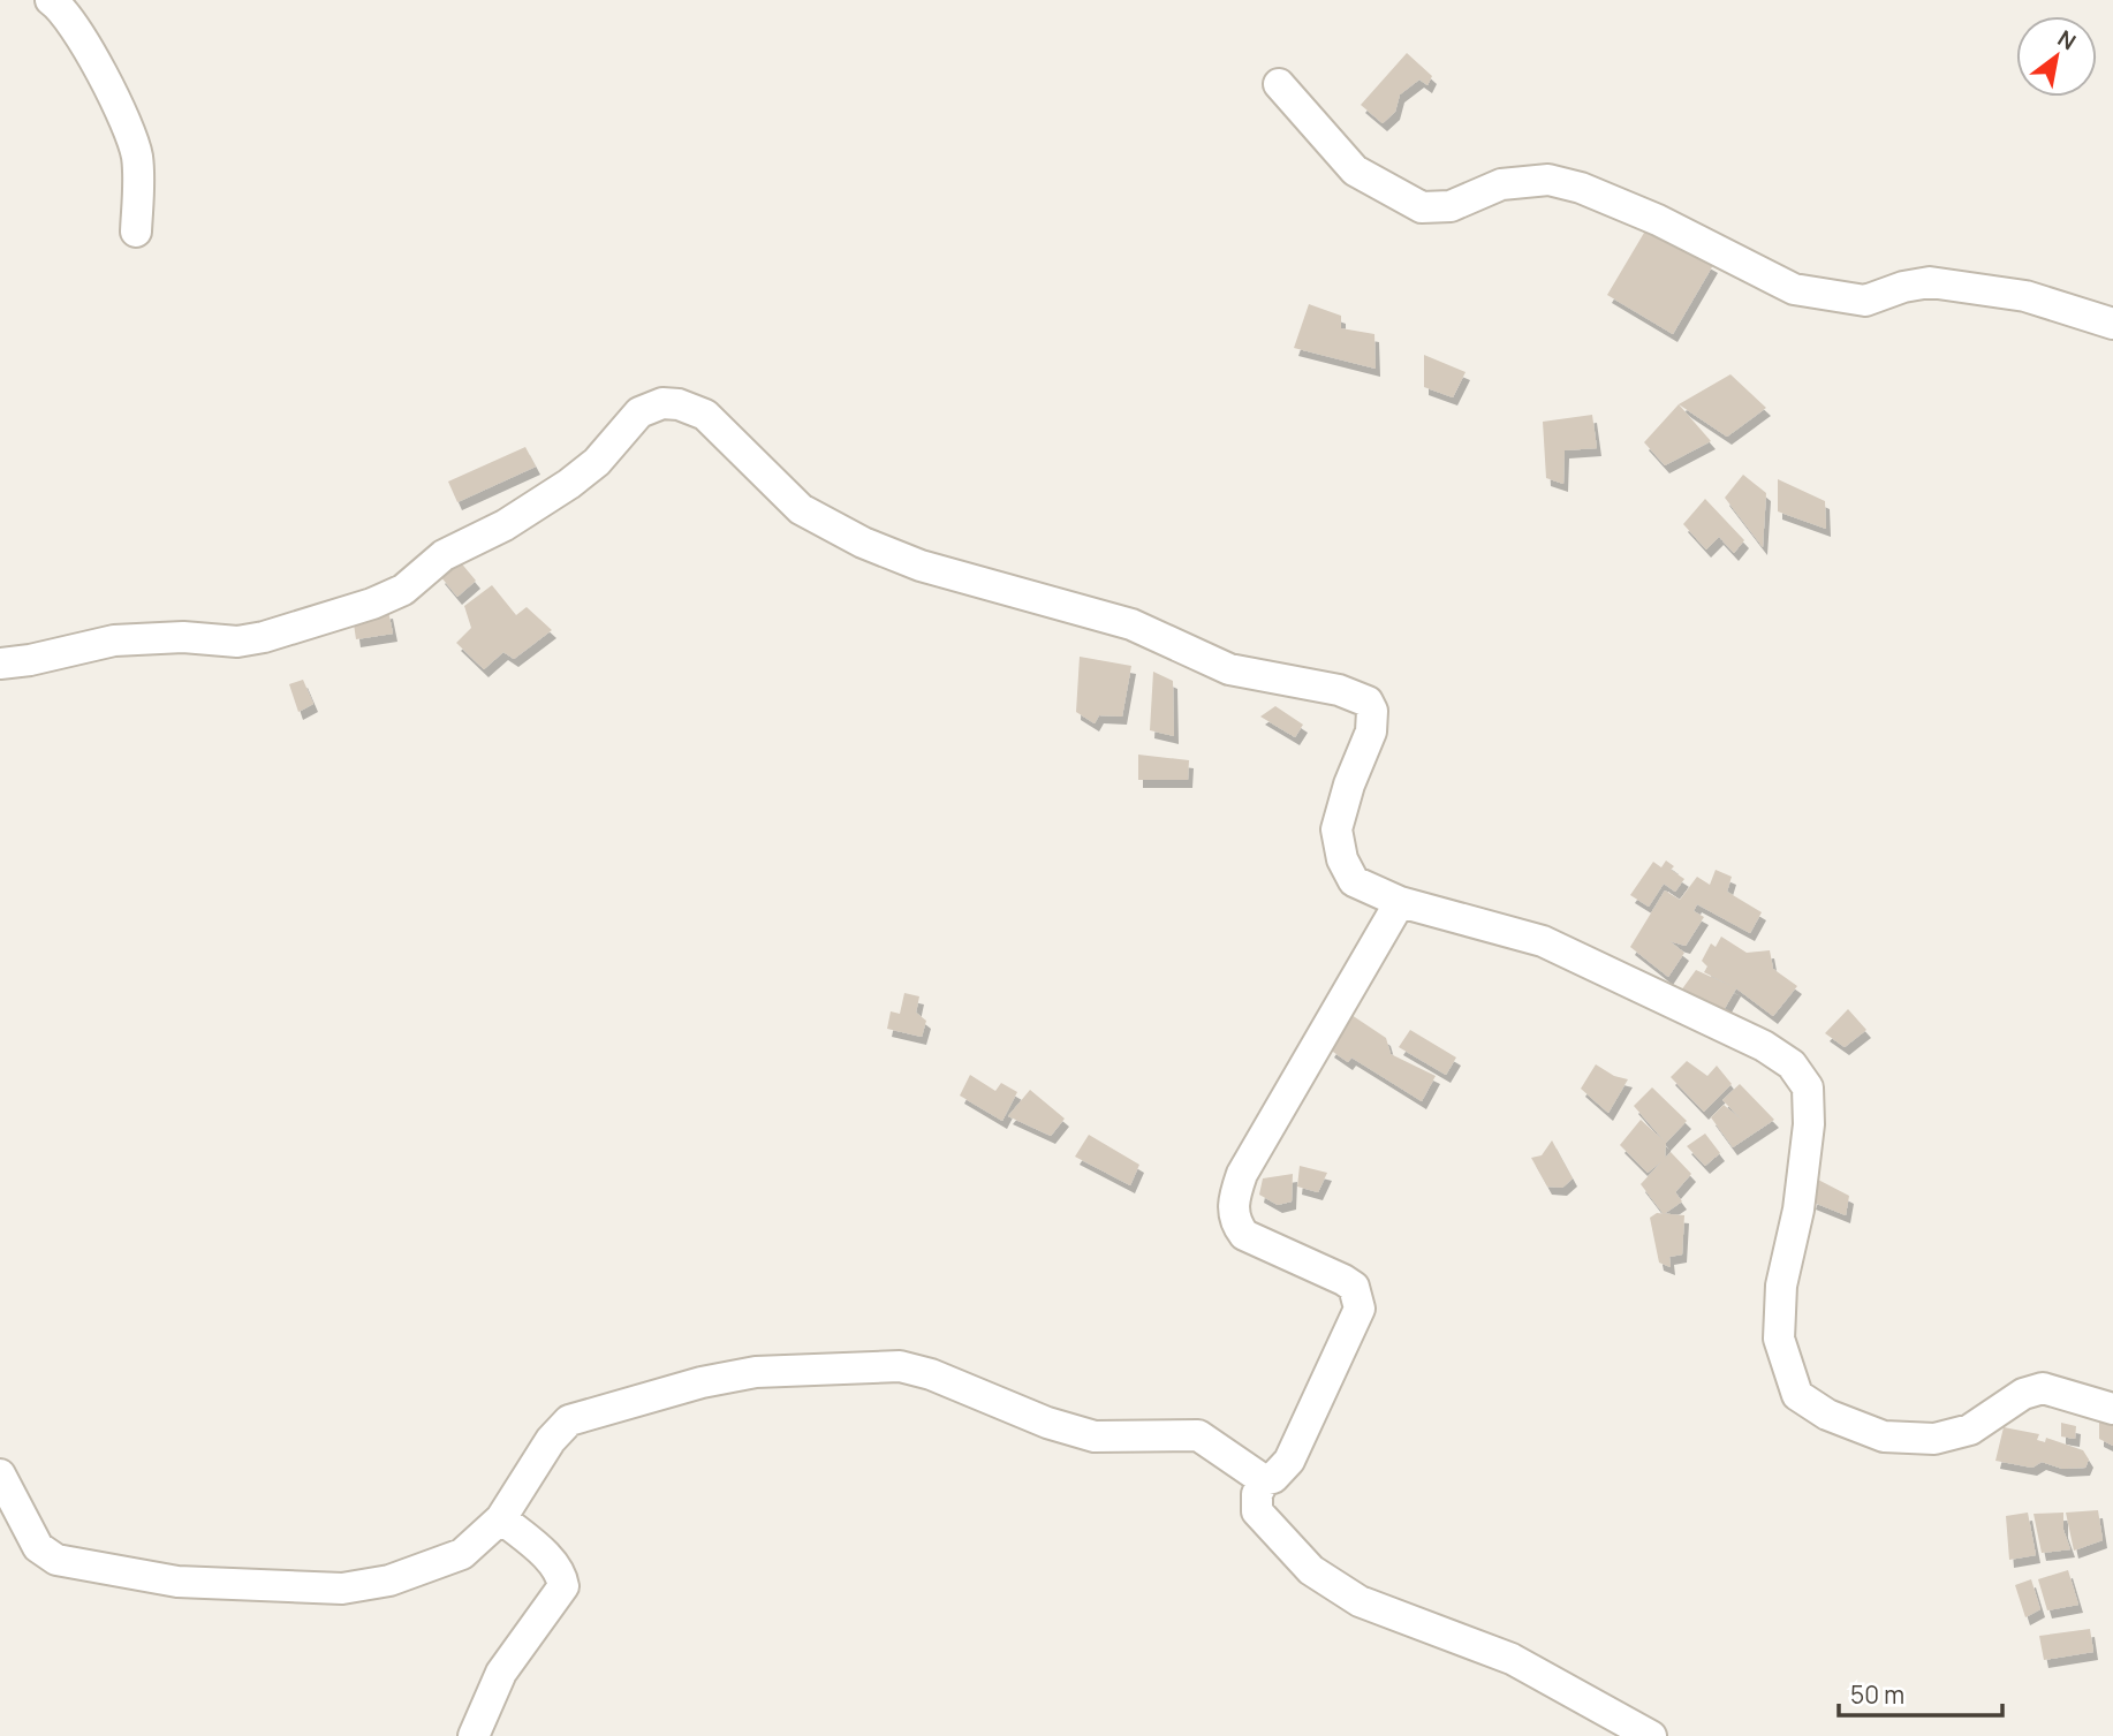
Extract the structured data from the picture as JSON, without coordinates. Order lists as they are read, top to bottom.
{
  "scale_bar": "50 m",
  "north": "top right"
}
